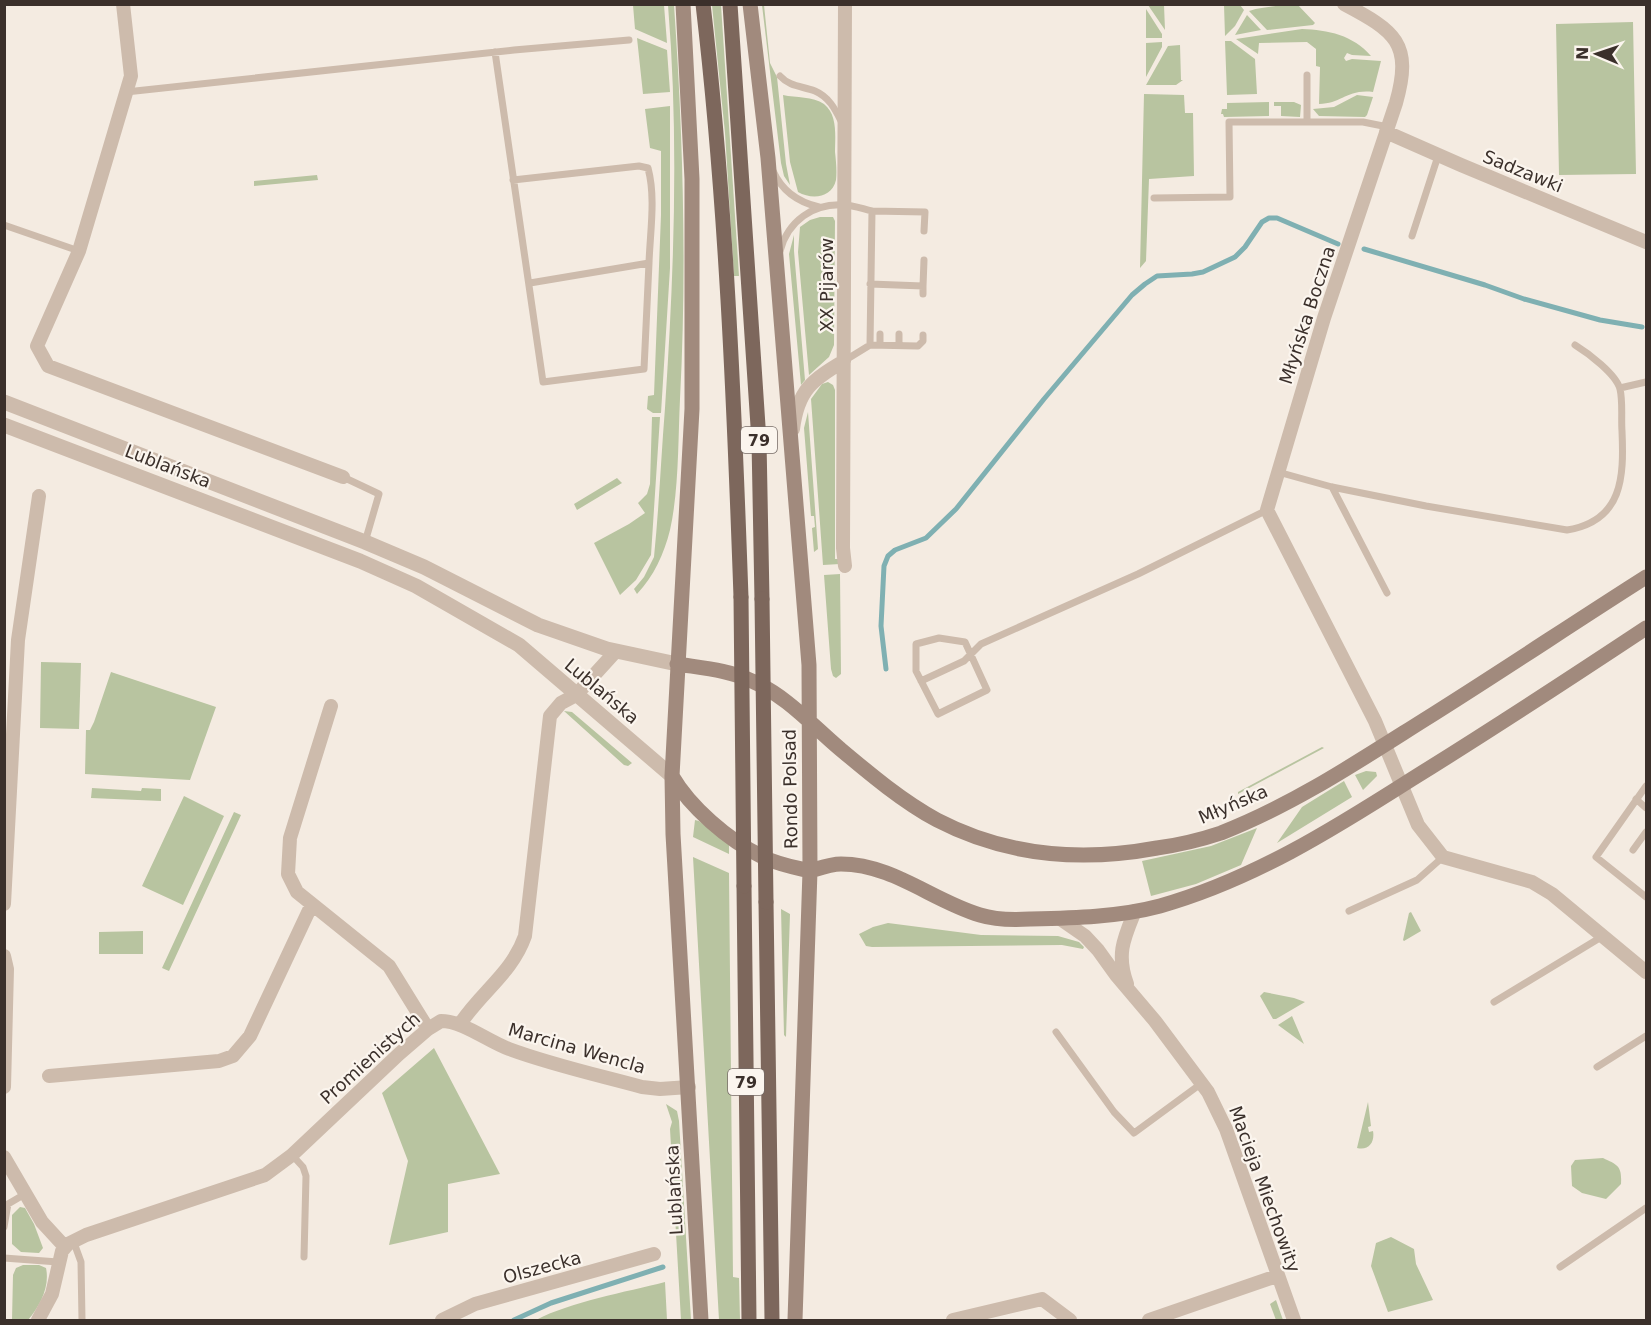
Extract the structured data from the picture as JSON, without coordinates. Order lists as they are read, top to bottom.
{
  "streets": {
    "main road": [
      "79",
      "Lublańska",
      "Rondo Polsad",
      "Młyńska"
    ],
    "street": [
      "Sadzawki",
      "XX Pijarów",
      "Młyńska Boczna",
      "Marcina Wencla",
      "Promienistych",
      "Macieja Miechowity",
      "Olszecka"
    ]
  },
  "crossings": [
    ["Sadzawki", "Młyńska Boczna"],
    ["Lublańska", "Rondo Polsad"],
    ["Lublańska", "Marcina Wencla"],
    ["Rondo Polsad", "Młyńska"],
    ["Marcina Wencla", "Promienistych"]
  ],
  "north": "left"
}
